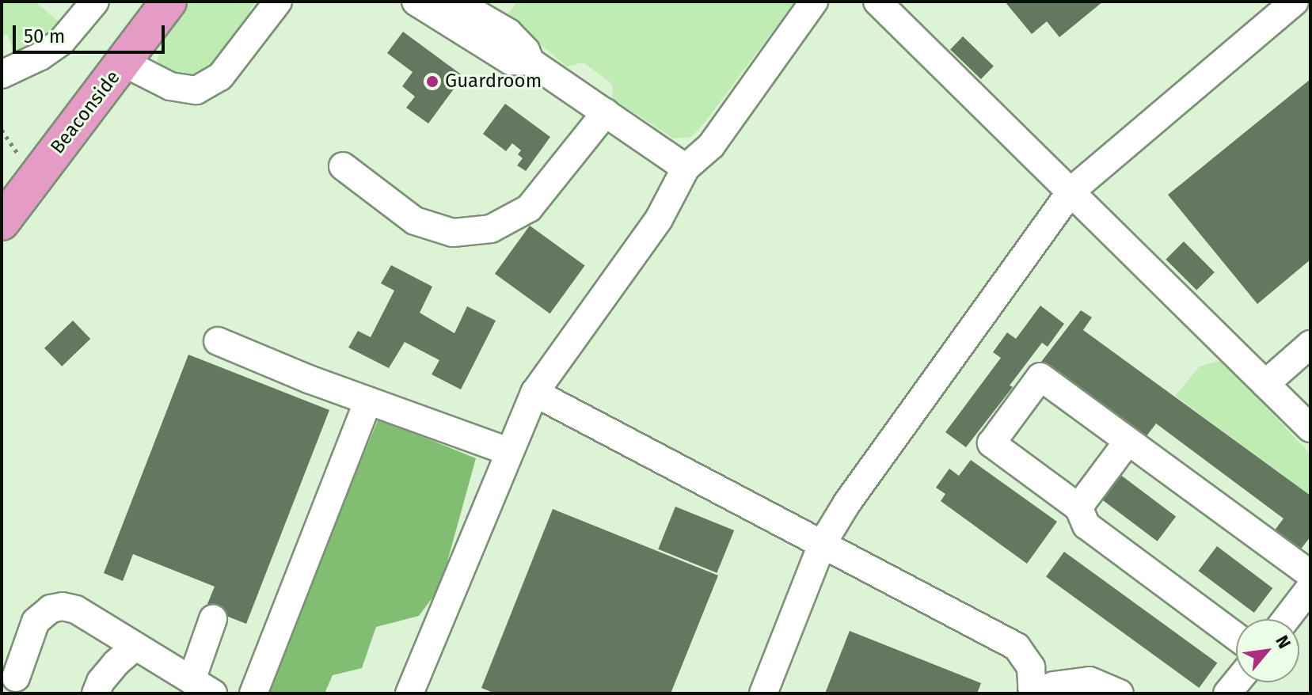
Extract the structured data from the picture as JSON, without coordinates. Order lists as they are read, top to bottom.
{
  "streets": {
    "highway": ["Beaconside"]
  },
  "places": ["Guardroom"],
  "scale_bar": "50 m",
  "north": "top right"
}
